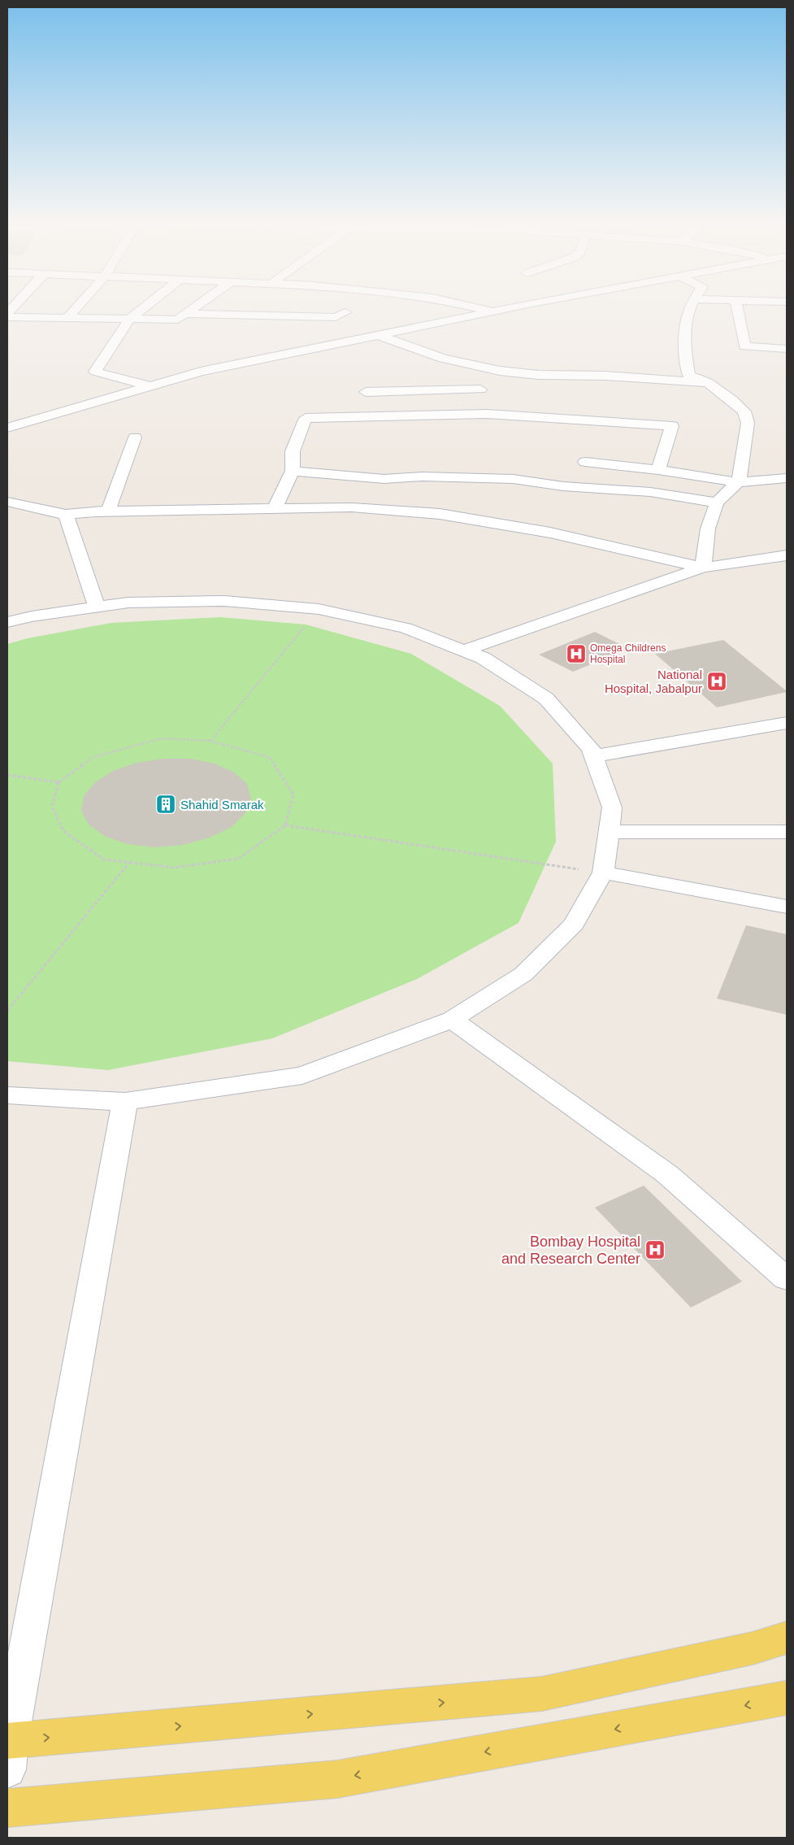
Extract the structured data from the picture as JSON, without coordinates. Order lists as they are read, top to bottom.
{
  "places": {
    "hospital": ["Omega Childrens Hospital", "National Hospital, Jabalpur", "Bombay Hospital and Research Center"],
    "building": ["Shahid Smarak"]
  }
}
